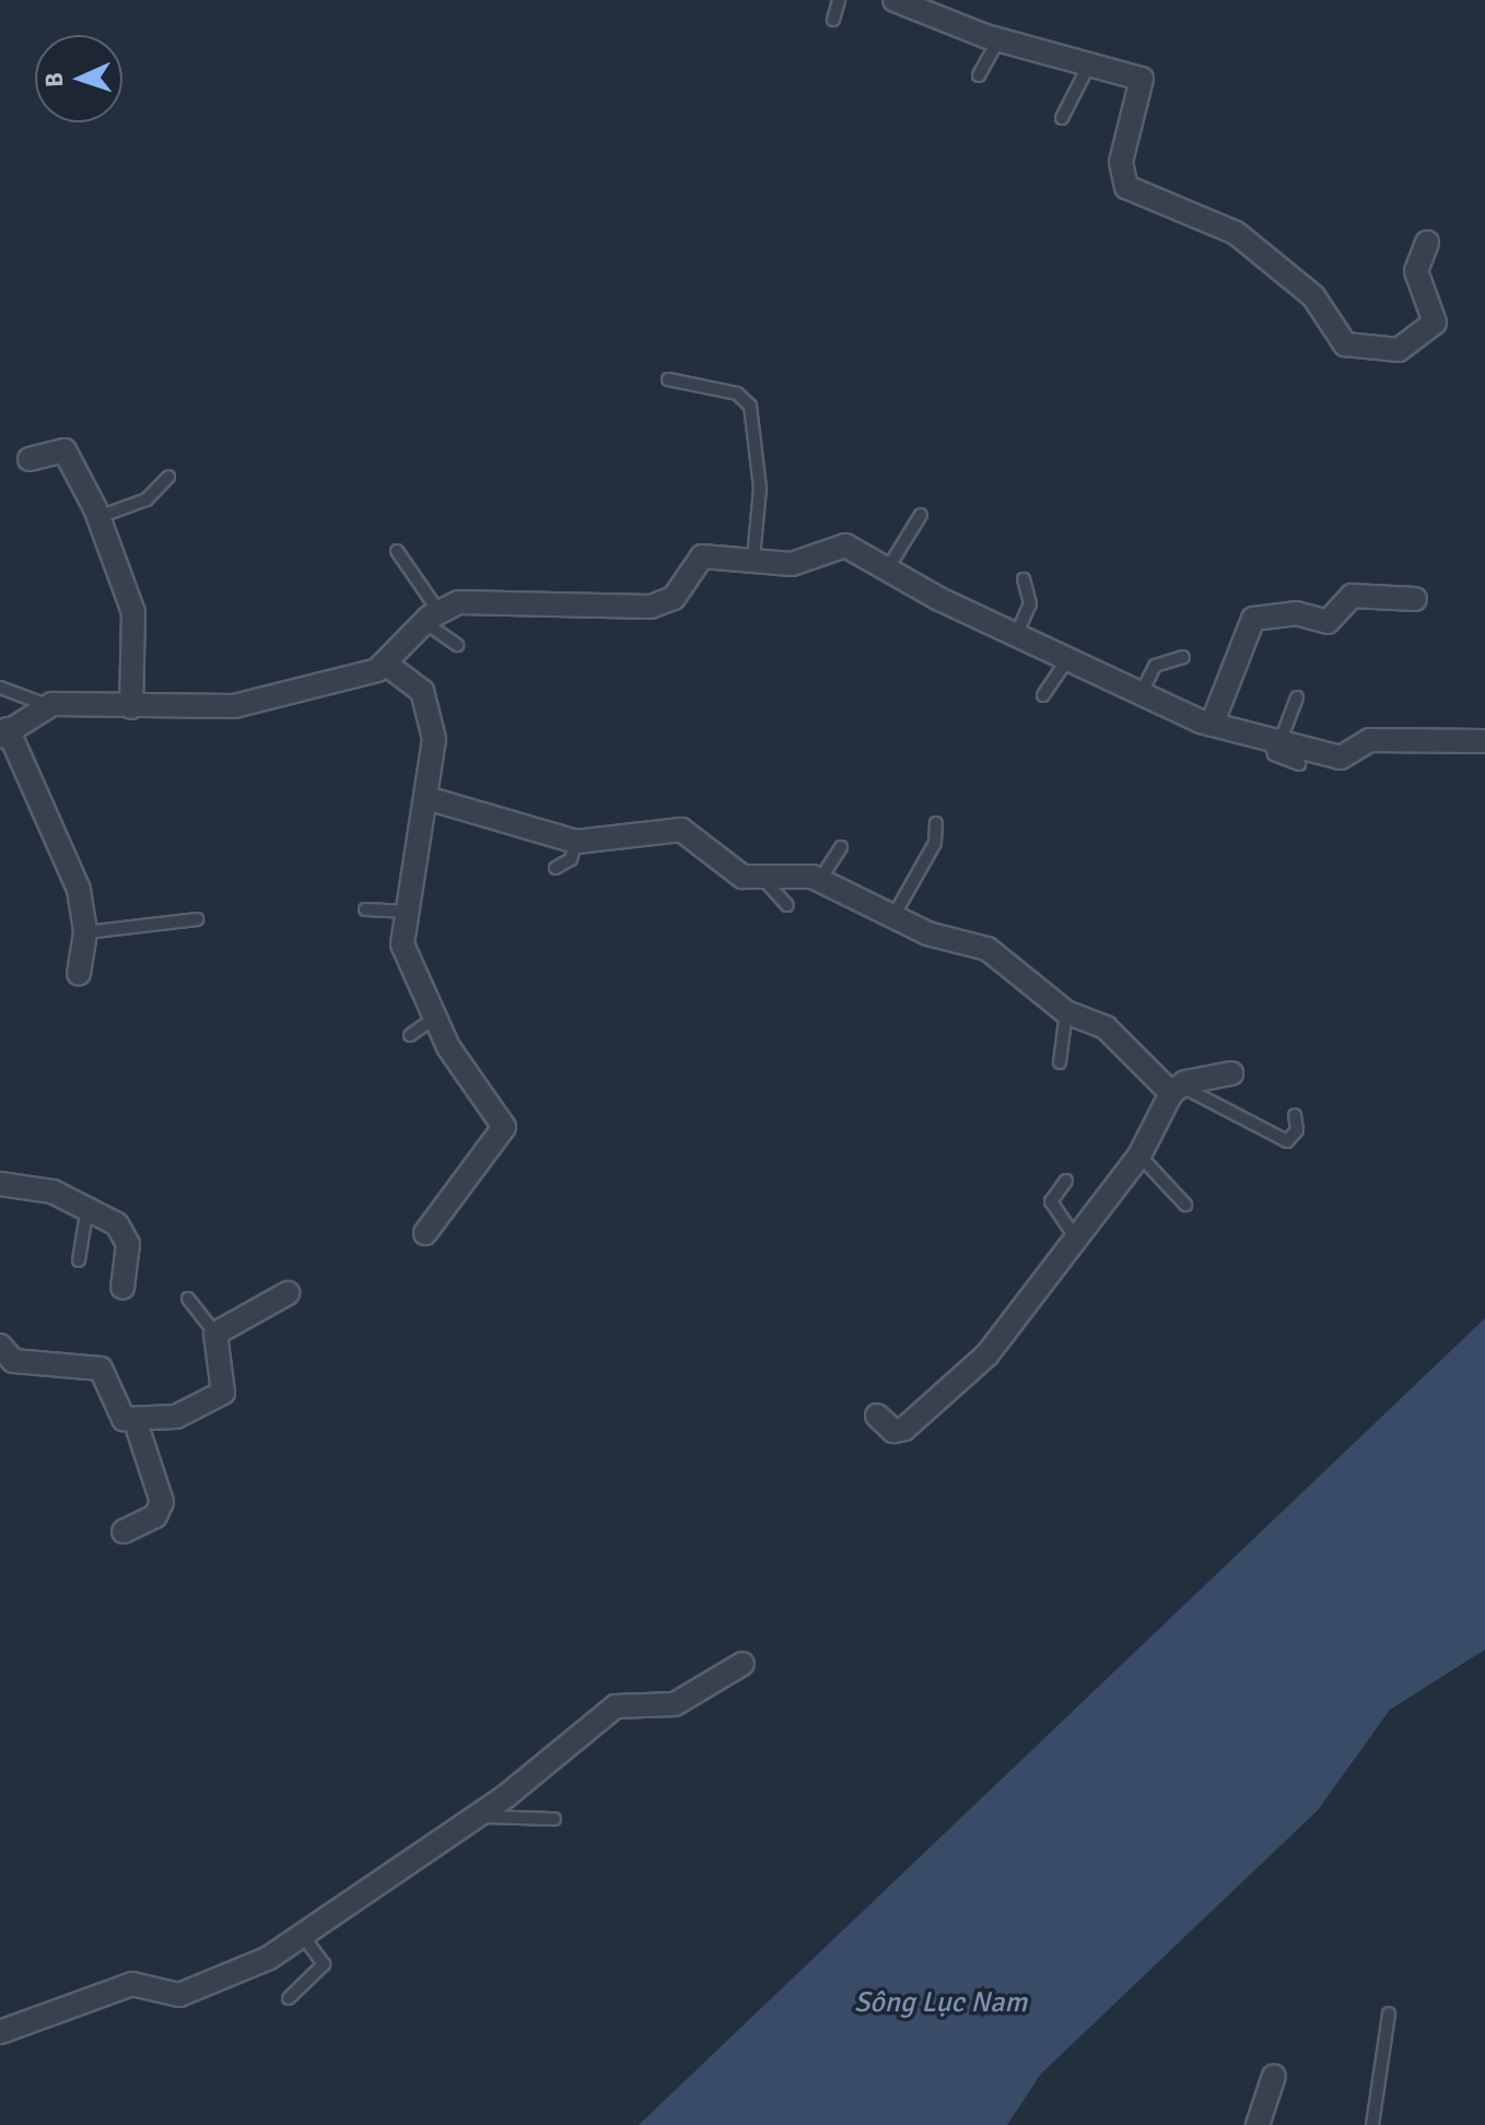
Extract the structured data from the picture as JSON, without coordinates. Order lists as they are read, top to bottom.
{
  "water": ["Sông Lục Nam"],
  "north": "left"
}
